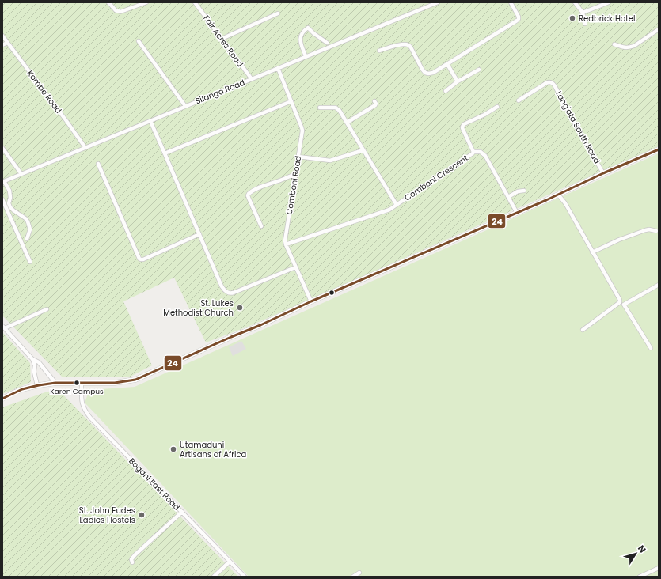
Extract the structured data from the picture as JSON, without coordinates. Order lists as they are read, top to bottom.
{
  "streets": {
    "street": [
      "Fair Acres Road",
      "Kombe Road",
      "Silanga Road",
      "Lang'ata South Road",
      "Comboni Crescent",
      "Comboni Road",
      "Bogani East Road"
    ]
  },
  "crossings": [
    ["Fair Acres Road", "Silanga Road"],
    ["Kombe Road", "Silanga Road"],
    ["Silanga Road", "Comboni Road"],
    ["Comboni Crescent", "Comboni Road"]
  ],
  "places": [
    "Redbrick Hotel",
    "St. Lukes Methodist Church",
    "Karen Campus",
    "Utamaduni Artisans of Africa",
    "St. John Eudes Ladies Hostels"
  ],
  "lines": ["transit line 24"],
  "north": "top right"
}
